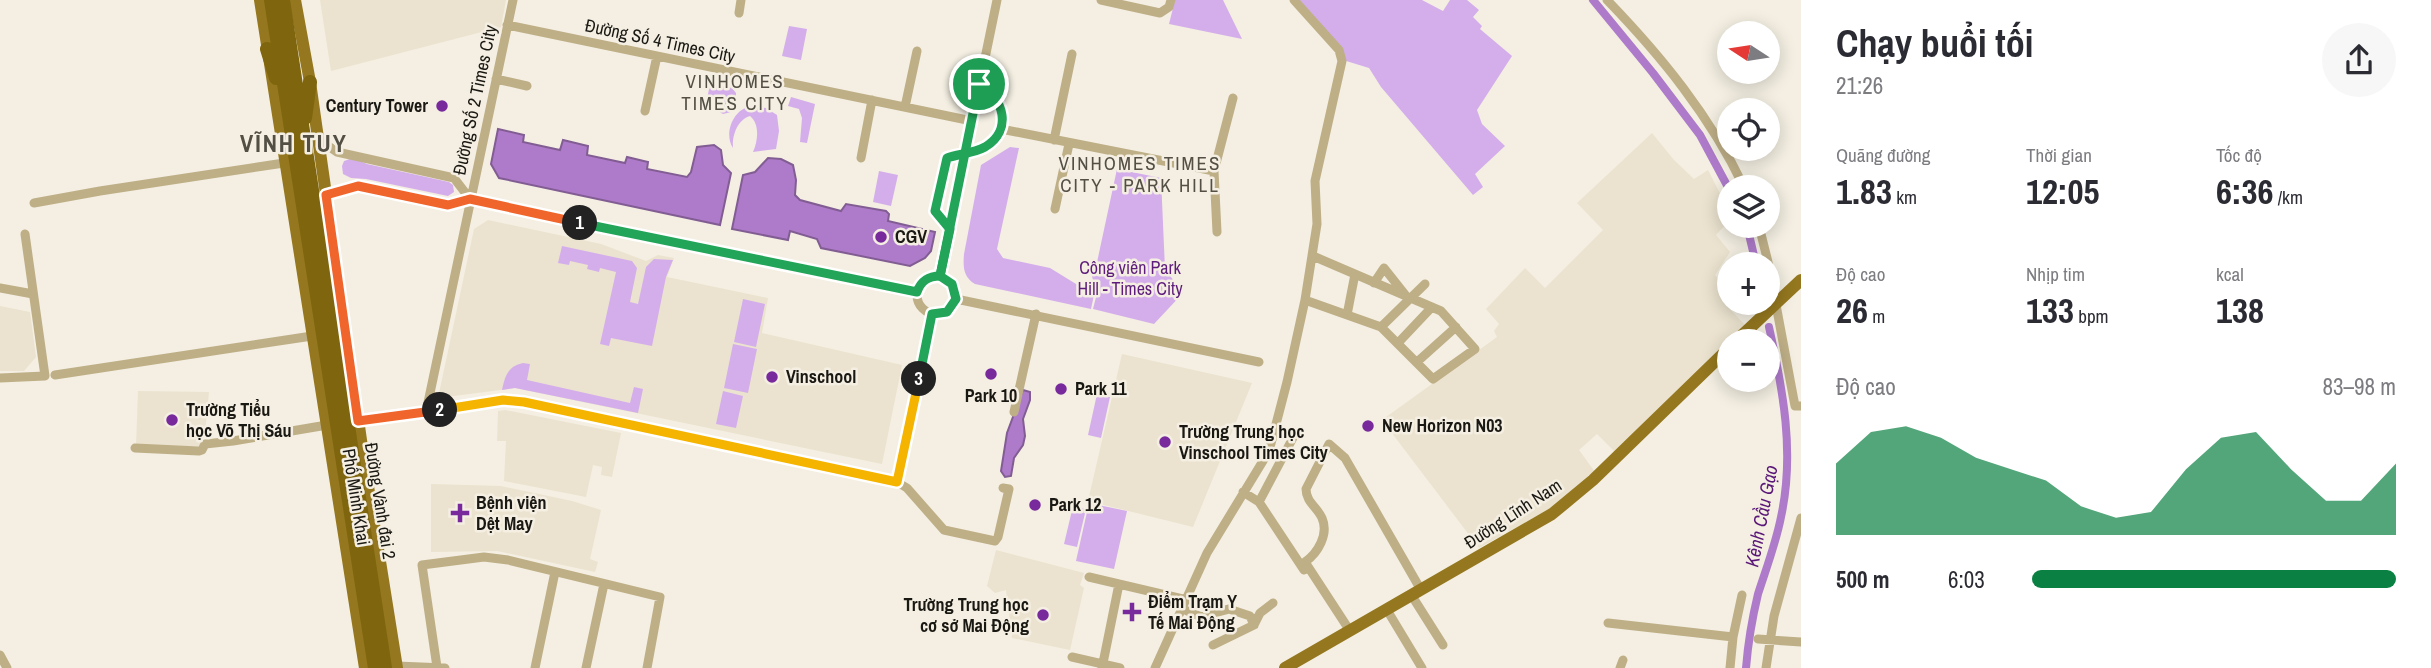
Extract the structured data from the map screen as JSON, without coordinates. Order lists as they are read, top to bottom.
{
  "streets": {
    "highway": ["Đường Vành đai 2"],
    "main road": ["Phố Minh Khai", "Đường Lĩnh Nam"],
    "street": ["Đường Số 4 Times City", "Đường Số 2 Times City"]
  },
  "crossings": [
    ["Đường Số 4 Times City", "Đường Số 2 Times City"],
    ["Phố Minh Khai", "Đường Vành đai 2"]
  ],
  "districts": ["VINHOMES TIMES CITY", "VĨNH TUY", "VINHOMES TIMES CITY - PARK HILL"],
  "water": ["Kênh Cầu Gạo"],
  "parks": ["Công viên Park Hill - Times City"],
  "places": {
    "other": [
      "Century Tower",
      "CGV",
      "Park 10",
      "Vinschool",
      "Park 11",
      "Trường Tiểu học Võ Thị Sáu",
      "New Horizon N03",
      "Trường Trung học Vinschool Times City",
      "Park 12",
      "Trường Trung học cơ sở Mai Động"
    ],
    "health": ["Bệnh viện Dệt May", "Điểm Trạm Y Tế Mai Động"]
  },
  "north": "left",
  "page": {
    "heading": ["Chạy buổi tối", "21:26"],
    "map_buttons": ["+", "−"],
    "stats": [
      ["Quãng đường", "1.83 km"],
      ["Thời gian", "12:05"],
      ["Tốc độ", "6:36 /km"],
      ["Độ cao", "26 m"],
      ["Nhịp tim", "133 bpm"],
      ["kcal", "138"]
    ],
    "pins": ["1", "3", "2"],
    "chart": ["Độ cao", "83–98 m"],
    "list": [
      {
        "name": "500 m",
        "note": "6:03"
      }
    ]
  }
}
